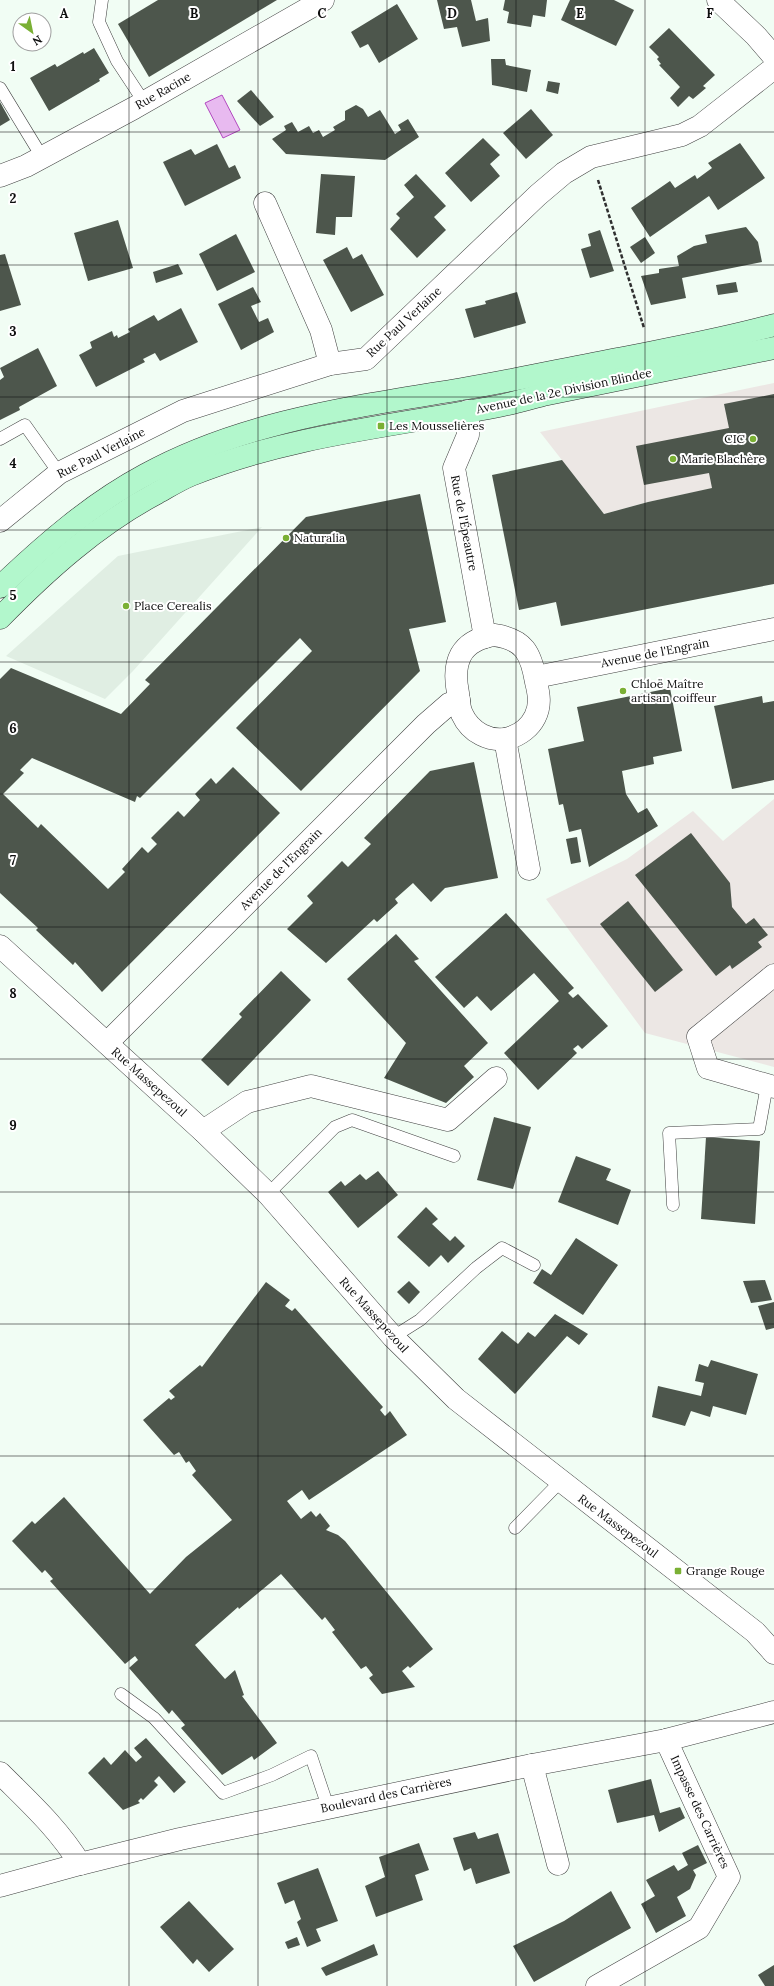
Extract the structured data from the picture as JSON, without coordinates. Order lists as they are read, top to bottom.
{
  "streets": {
    "main road": ["Avenue de la 2e Division Blindee"],
    "street": [
      "Rue Racine",
      "Rue Paul Verlaine",
      "Rue de l'Épeautre",
      "Avenue de l'Engrain",
      "Rue Massepezoul",
      "Boulevard des Carrières",
      "Impasse des Carrières"
    ]
  },
  "crossings": [
    ["Avenue de la 2e Division Blindee", "Rue de l'Épeautre"],
    ["Rue de l'Épeautre", "Avenue de l'Engrain"],
    ["Avenue de l'Engrain", "Rue Massepezoul"],
    ["Boulevard des Carrières", "Impasse des Carrières"]
  ],
  "places": {
    "transit": ["Les Mousselières", "Grange Rouge"],
    "other": [
      "CIC",
      "Marie Blachère",
      "Naturalia",
      "Place Cerealis",
      "Chloë Maître artisan coiffeur"
    ]
  },
  "north": "bottom right",
  "grid": {
    "columns": [
      "A",
      "B",
      "C",
      "D",
      "E",
      "F"
    ],
    "rows": [
      "1",
      "2",
      "3",
      "4",
      "5",
      "6",
      "7",
      "8",
      "9"
    ]
  }
}
